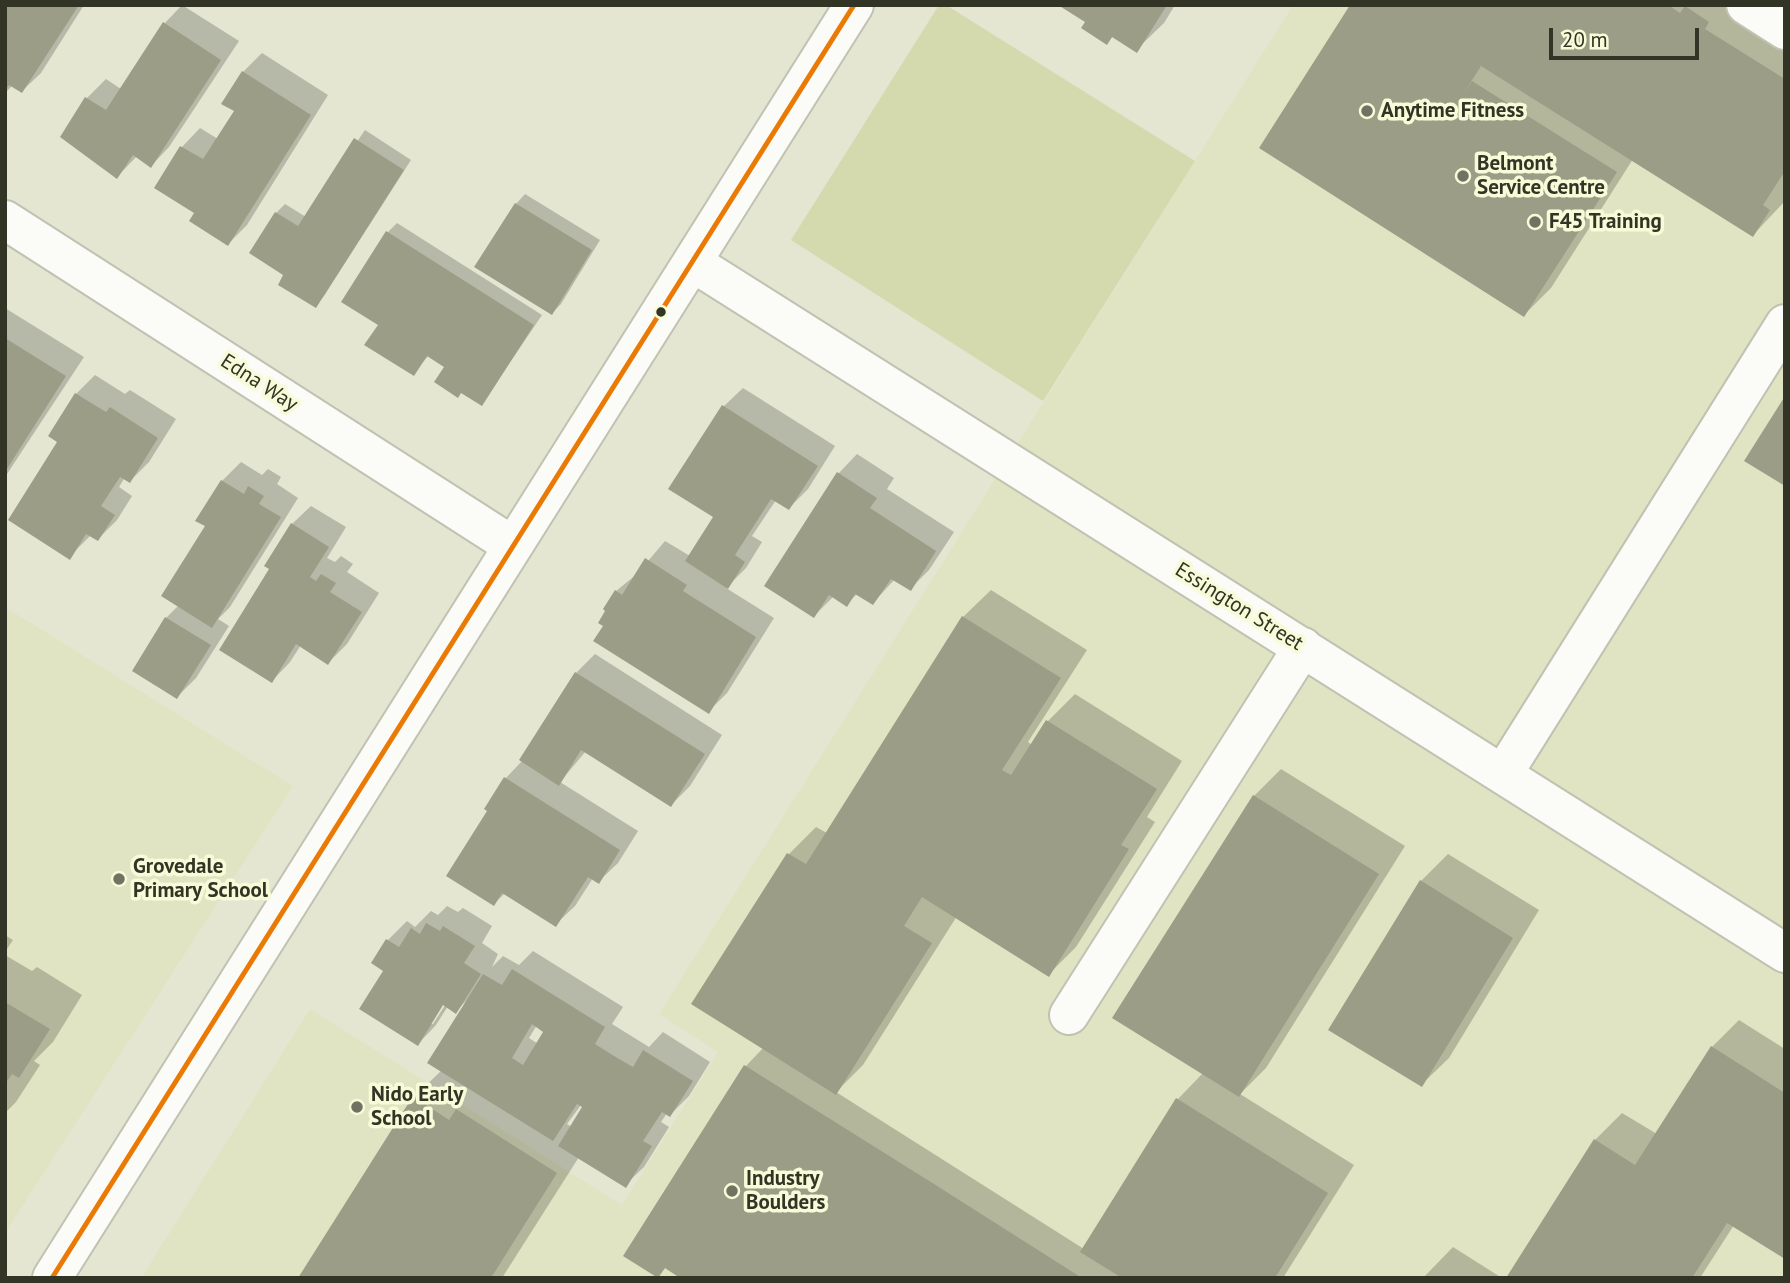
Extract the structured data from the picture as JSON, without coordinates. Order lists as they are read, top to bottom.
{
  "streets": {
    "street": ["Edna Way", "Essington Street"]
  },
  "places": [
    "Anytime Fitness",
    "Belmont Service Centre",
    "F45 Training",
    "Grovedale Primary School",
    "Nido Early School",
    "Industry Boulders"
  ],
  "scale_bar": "20 m"
}
